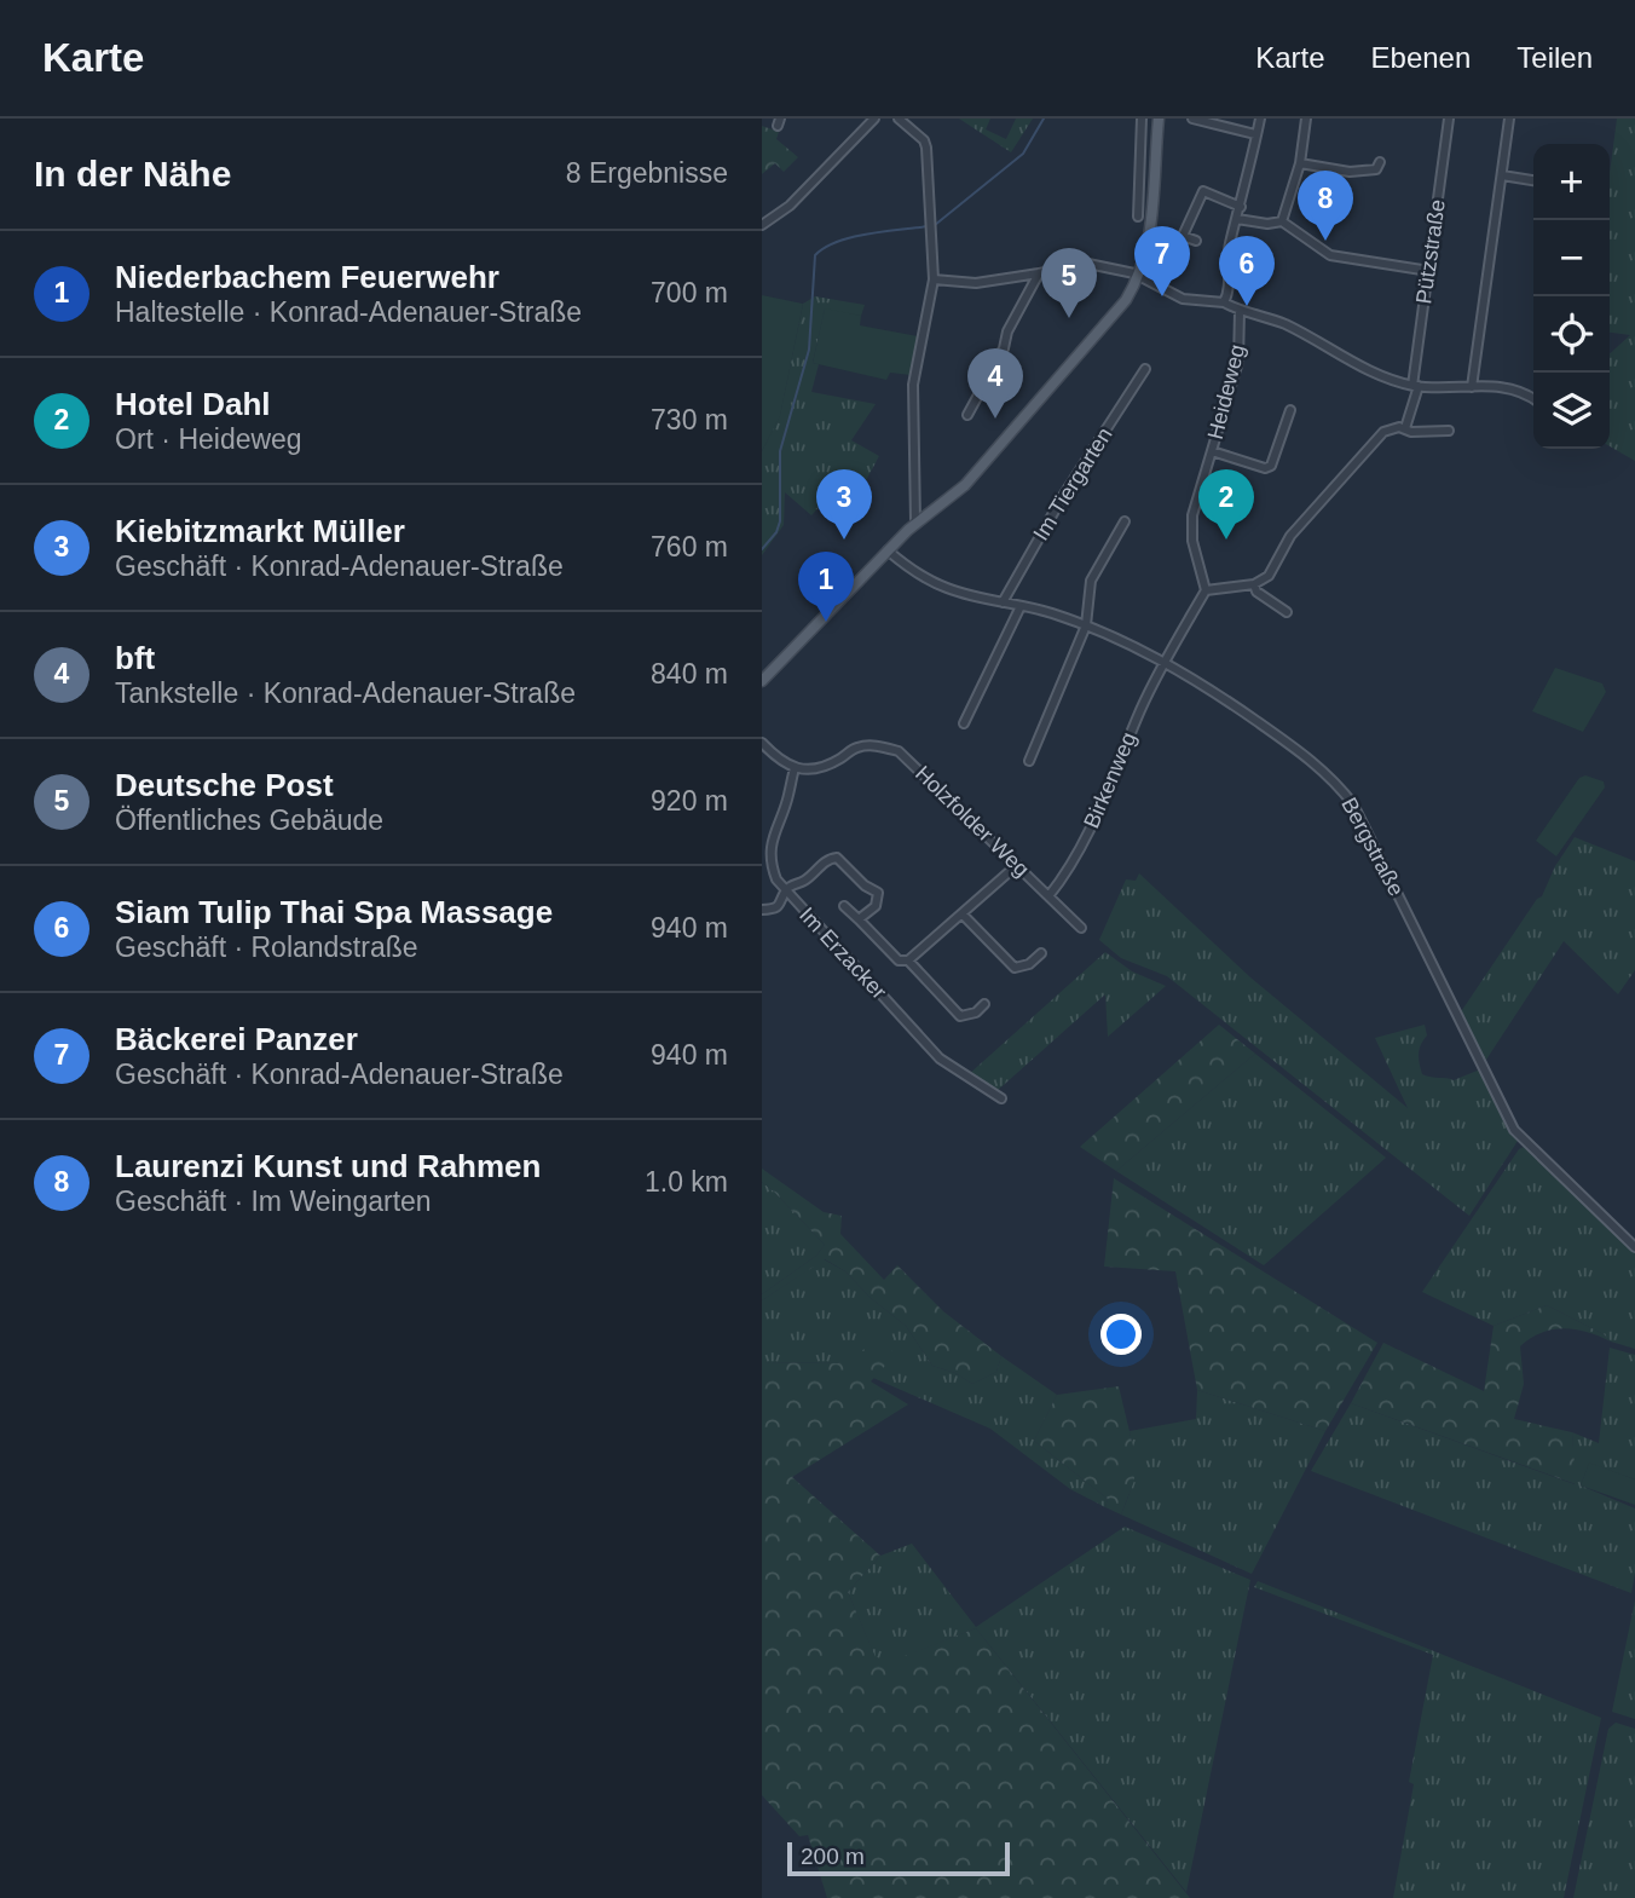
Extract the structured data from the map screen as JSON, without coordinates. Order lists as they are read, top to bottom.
{
  "streets": {
    "street": [
      "Pützstraße",
      "Heideweg",
      "Im Tiergarten",
      "Birkenweg",
      "Holzfolder Weg",
      "Bergstraße",
      "Im Erzacker"
    ]
  },
  "crossings": [
    ["Im Tiergarten", "Bergstraße"],
    ["Birkenweg", "Holzfolder Weg"],
    ["Birkenweg", "Bergstraße"],
    ["Holzfolder Weg", "Im Erzacker"]
  ],
  "scale_bar": "200 m",
  "page": {
    "header": "Karte",
    "nav": ["Karte", "Ebenen", "Teilen"],
    "heading": ["In der Nähe", "8 Ergebnisse"],
    "map_buttons": ["+", "−"],
    "pins": [
      "8",
      "7",
      "6",
      "5",
      "4",
      "2",
      "3",
      "1"
    ],
    "list": [
      {
        "mark": "1",
        "name": "Niederbachem Feuerwehr",
        "note": "Haltestelle · Konrad-Adenauer-Straße",
        "value": "700 m"
      },
      {
        "mark": "2",
        "name": "Hotel Dahl",
        "note": "Ort · Heideweg",
        "value": "730 m"
      },
      {
        "mark": "3",
        "name": "Kiebitzmarkt Müller",
        "note": "Geschäft · Konrad-Adenauer-Straße",
        "value": "760 m"
      },
      {
        "mark": "4",
        "name": "bft",
        "note": "Tankstelle · Konrad-Adenauer-Straße",
        "value": "840 m"
      },
      {
        "mark": "5",
        "name": "Deutsche Post",
        "note": "Öffentliches Gebäude",
        "value": "920 m"
      },
      {
        "mark": "6",
        "name": "Siam Tulip Thai Spa Massage",
        "note": "Geschäft · Rolandstraße",
        "value": "940 m"
      },
      {
        "mark": "7",
        "name": "Bäckerei Panzer",
        "note": "Geschäft · Konrad-Adenauer-Straße",
        "value": "940 m"
      },
      {
        "mark": "8",
        "name": "Laurenzi Kunst und Rahmen",
        "note": "Geschäft · Im Weingarten",
        "value": "1.0 km"
      }
    ],
    "scale": "200 m"
  }
}
